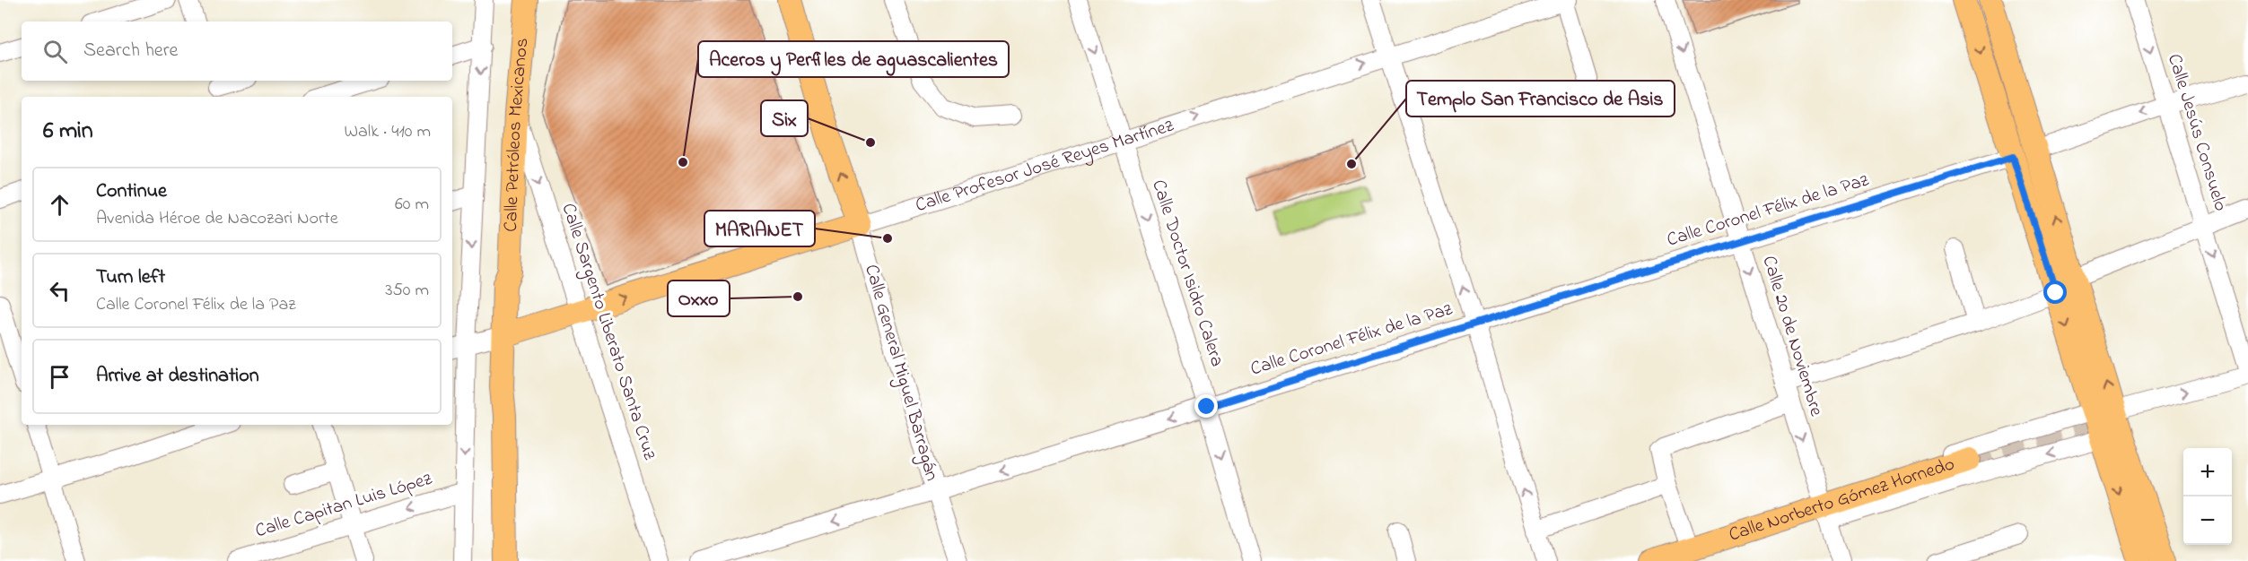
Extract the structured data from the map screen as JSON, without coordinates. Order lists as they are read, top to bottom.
{
  "streets": {
    "main road": [
      "Calle Petróleos Mexicanos",
      "Calle Profesor José Reyes Martínez",
      "Calle General Miguel Barragán",
      "Calle Norberto Gómez Hornedo"
    ],
    "street": [
      "Calle Jesús Consuelo",
      "Calle Coronel Félix de la Paz",
      "Calle Doctor Isidro Calera",
      "Calle Sargento Liberato Santa Cruz",
      "Calle 20 de Noviembre",
      "Calle Capitan Luis López"
    ]
  },
  "crossings": [
    ["Calle Petróleos Mexicanos", "Calle Profesor José Reyes Martínez"],
    ["Calle Petróleos Mexicanos", "Calle Sargento Liberato Santa Cruz"],
    ["Calle Petróleos Mexicanos", "Calle Capitan Luis López"],
    ["Calle Profesor José Reyes Martínez", "Calle Doctor Isidro Calera"],
    ["Calle Profesor José Reyes Martínez", "Calle Sargento Liberato Santa Cruz"],
    ["Calle Profesor José Reyes Martínez", "Calle General Miguel Barragán"],
    ["Calle Coronel Félix de la Paz", "Calle Doctor Isidro Calera"],
    ["Calle Coronel Félix de la Paz", "Calle 20 de Noviembre"],
    ["Calle Coronel Félix de la Paz", "Calle General Miguel Barragán"],
    ["Calle 20 de Noviembre", "Calle Norberto Gómez Hornedo"]
  ],
  "one_way": [
    "Calle Jesús Consuelo",
    "Calle Petróleos Mexicanos",
    "Calle Profesor José Reyes Martínez",
    "Calle Coronel Félix de la Paz",
    "Calle Doctor Isidro Calera",
    "Calle Sargento Liberato Santa Cruz",
    "Calle 20 de Noviembre",
    "Calle General Miguel Barragán",
    "Calle Capitan Luis López"
  ],
  "places": [
    "Six",
    "Aceros y Perfiles de aguascalientes",
    "Templo San Francisco de Asis",
    "MARIANET",
    "Oxxo"
  ],
  "page": {
    "search": "Search here",
    "heading": ["6 min", "Walk · 410 m"],
    "list": [
      ["Continue", "Avenida Héroe de Nacozari Norte", "60 m"],
      ["Turn left", "Calle Coronel Félix de la Paz", "350 m"],
      "Arrive at destination"
    ],
    "map_buttons": ["+", "−"]
  }
}
